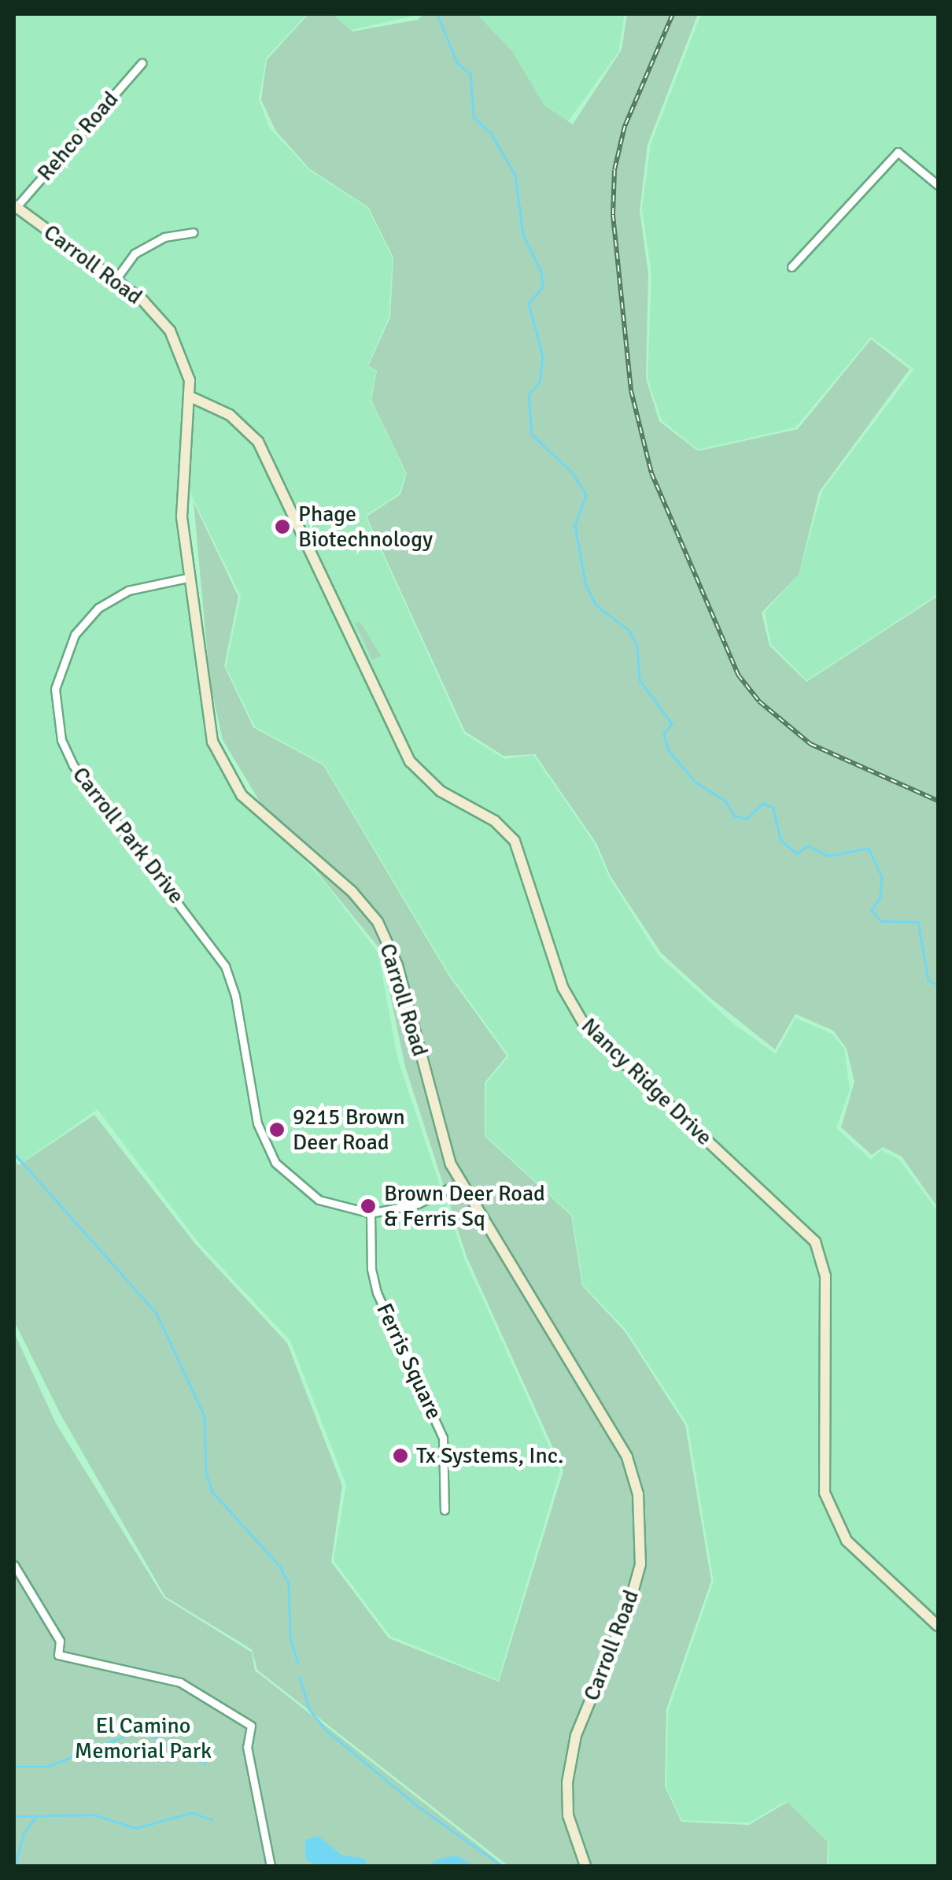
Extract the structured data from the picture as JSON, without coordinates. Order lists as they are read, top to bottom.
{
  "streets": {
    "main road": ["Carroll Road", "Nancy Ridge Drive"],
    "street": ["Rehco Road", "Carroll Park Drive", "Ferris Square"]
  },
  "crossings": [
    ["Rehco Road", "Carroll Road"],
    ["Carroll Road", "Carroll Park Drive"],
    ["Carroll Road", "Nancy Ridge Drive"],
    ["Carroll Park Drive", "Ferris Square"]
  ],
  "parks": ["El Camino Memorial Park"],
  "places": [
    "Phage Biotechnology",
    "9215 Brown Deer Road",
    "Brown Deer Road & Ferris Sq",
    "Tx Systems, Inc."
  ]
}
